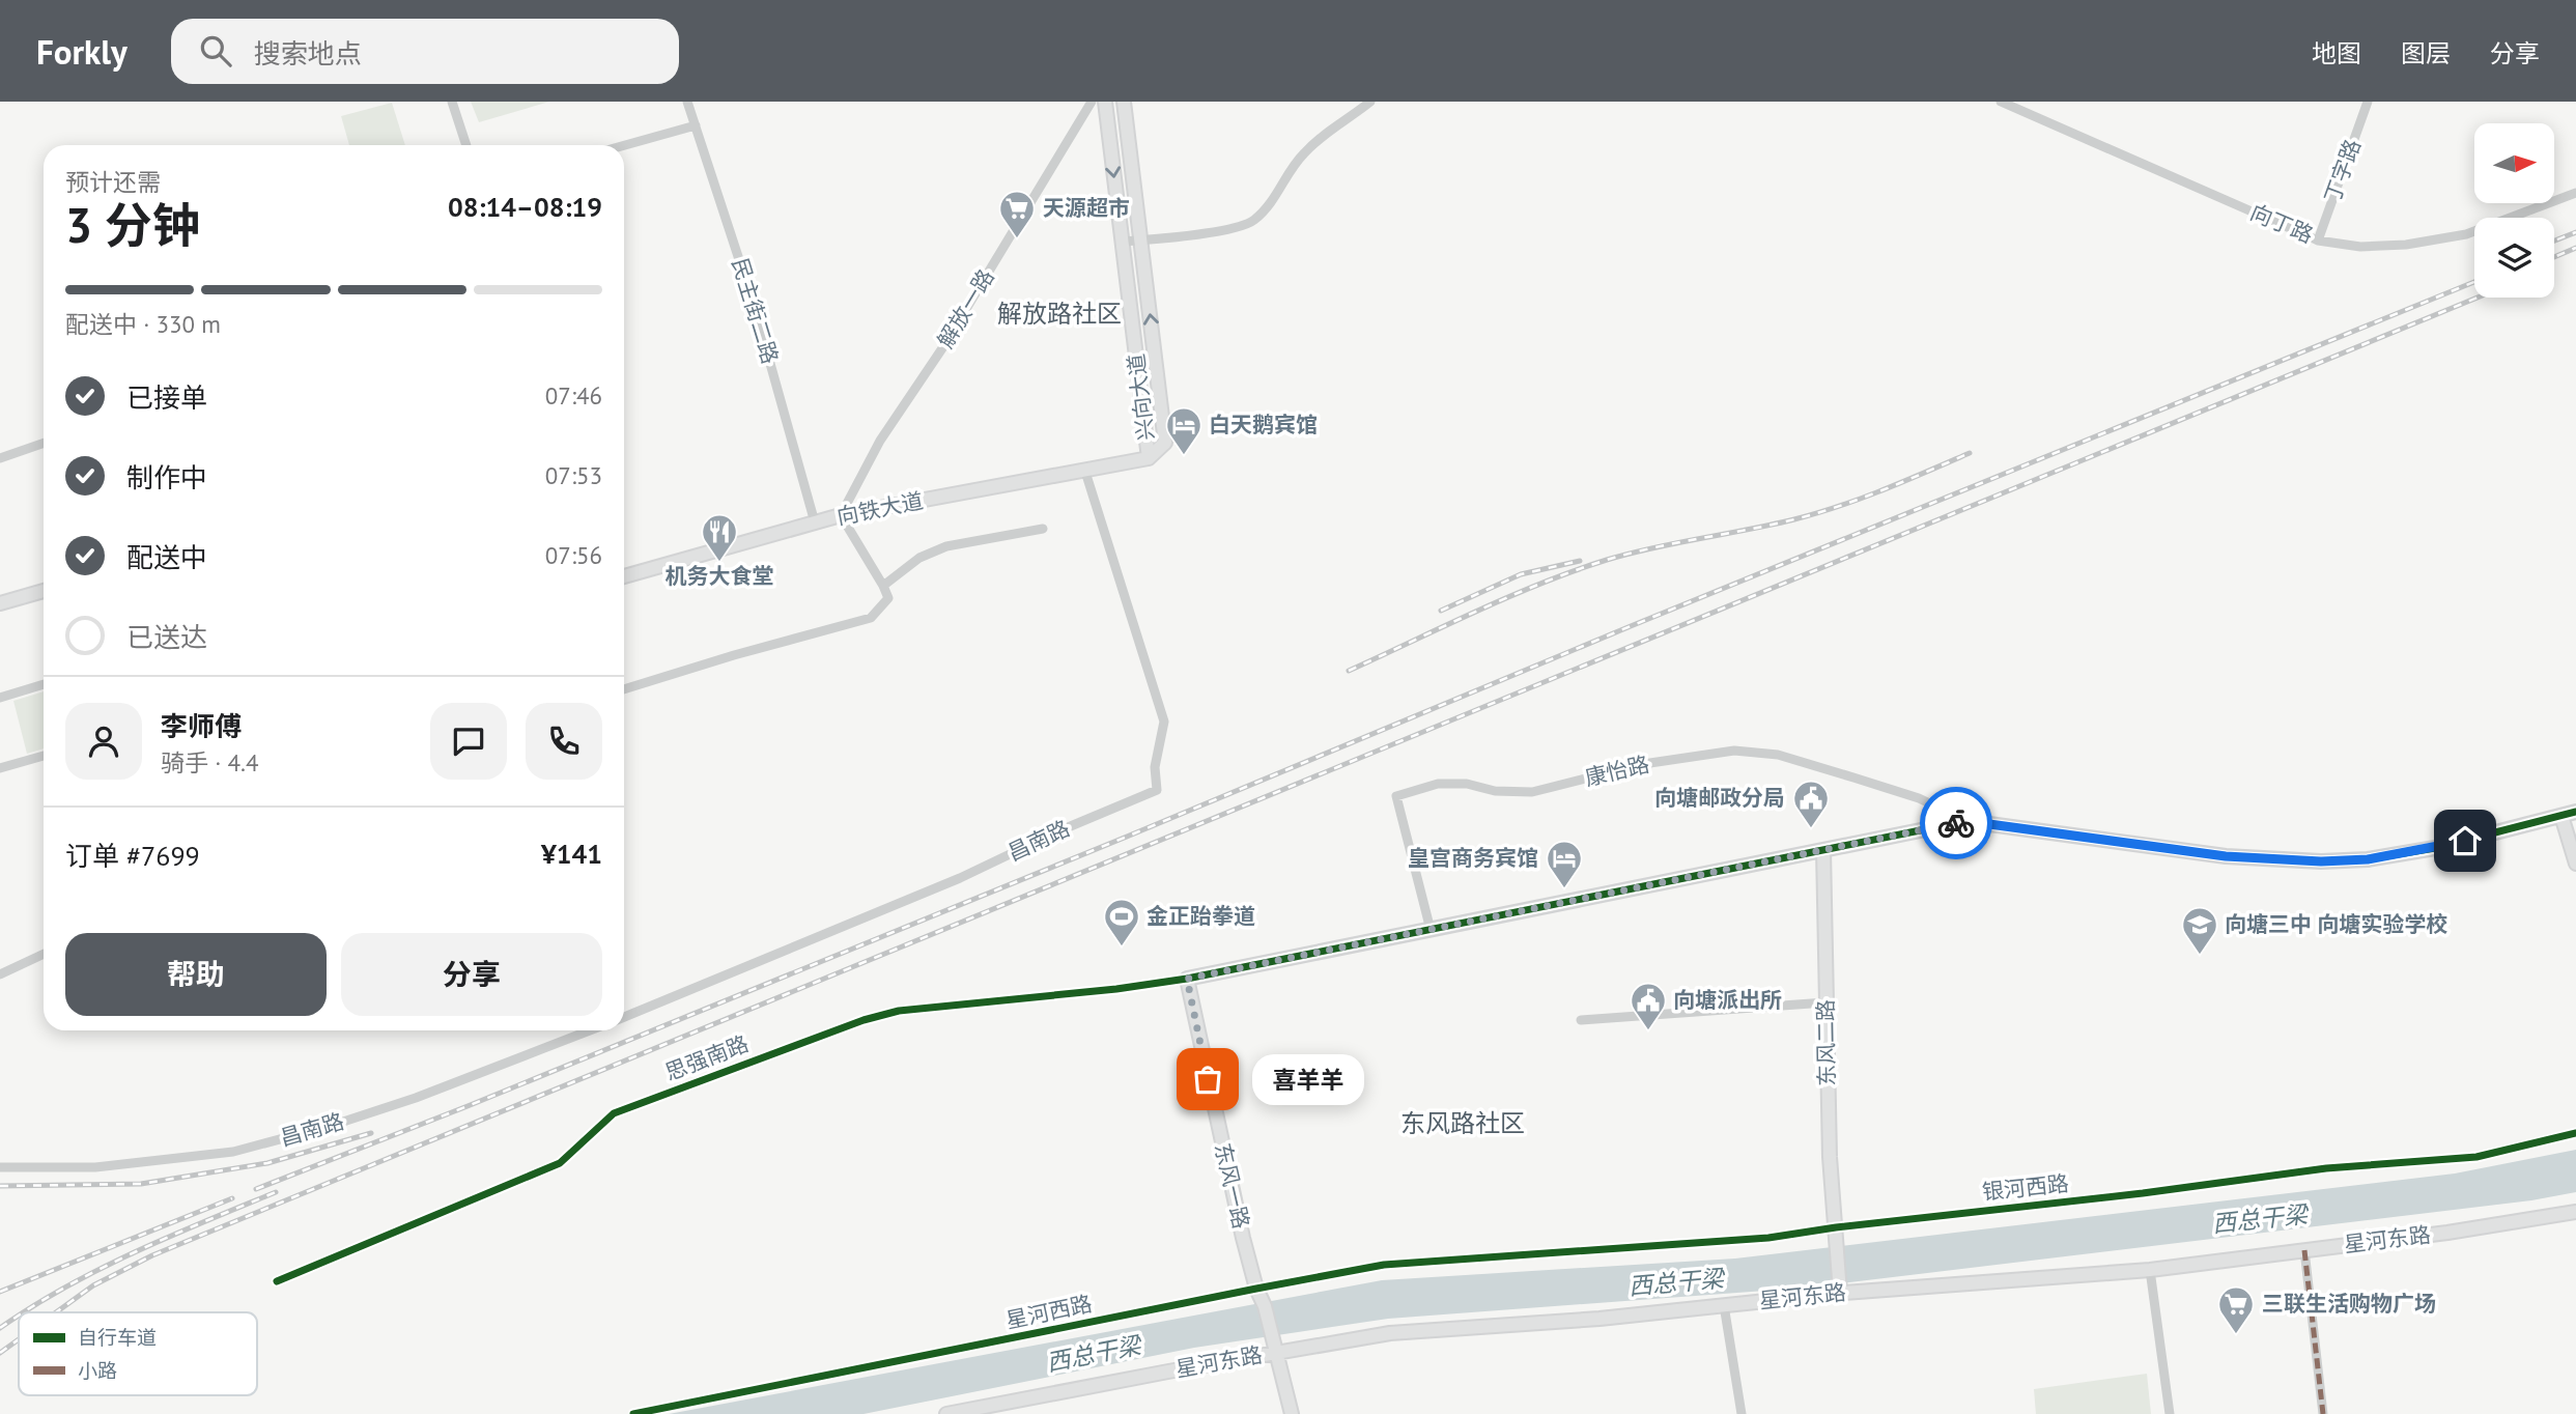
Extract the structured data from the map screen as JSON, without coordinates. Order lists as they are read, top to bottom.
{
  "streets": {
    "street": [
      "丁字路",
      "向丁路",
      "解放一路",
      "民主街二路",
      "兴向大道",
      "向铁大道",
      "康怡路",
      "昌南路",
      "东风二路",
      "思强南路",
      "东风一路",
      "银河西路",
      "星河东路",
      "星河西路"
    ]
  },
  "crossings": [
    ["丁字路", "向丁路"],
    ["解放一路", "向铁大道"],
    ["民主街二路", "向铁大道"],
    ["兴向大道", "向铁大道"],
    ["向铁大道", "昌南路"],
    ["东风二路", "银河西路"],
    ["东风二路", "星河东路"],
    ["思强南路", "东风一路"],
    ["东风一路", "星河东路"],
    ["东风一路", "星河西路"],
    ["银河西路", "星河西路"]
  ],
  "districts": ["解放路社区", "东风路社区"],
  "water": ["西总干梁"],
  "places": {
    "supermarket": ["天源超市", "三联生活购物广场"],
    "hotel": ["白天鹅宾馆", "皇宫商务宾馆"],
    "restaurant": ["机务大食堂"],
    "public building": ["向塘邮政分局", "向塘派出所"],
    "sports": ["金正跆拳道"],
    "school or university": ["向塘三中 向塘实验学校"],
    "other": ["喜羊羊"]
  },
  "legend": ["自行车道", "小路"],
  "north": "right",
  "page": {
    "header": "Forkly",
    "search": "搜索地点",
    "nav": ["地图", "图层", "分享"],
    "heading": ["3 分钟", "预计还需", "08:14–08:19"],
    "panel": [
      "李师傅",
      "骑手 · 4.4",
      "订单 #7699",
      "¥141"
    ],
    "bar": "配送中 · 330 m",
    "list": [
      ["已接单", "07:46"],
      ["制作中", "07:53"],
      ["配送中", "07:56"],
      "已送达"
    ],
    "buttons": ["帮助", "分享"],
    "bubble": "喜羊羊"
  }
}
